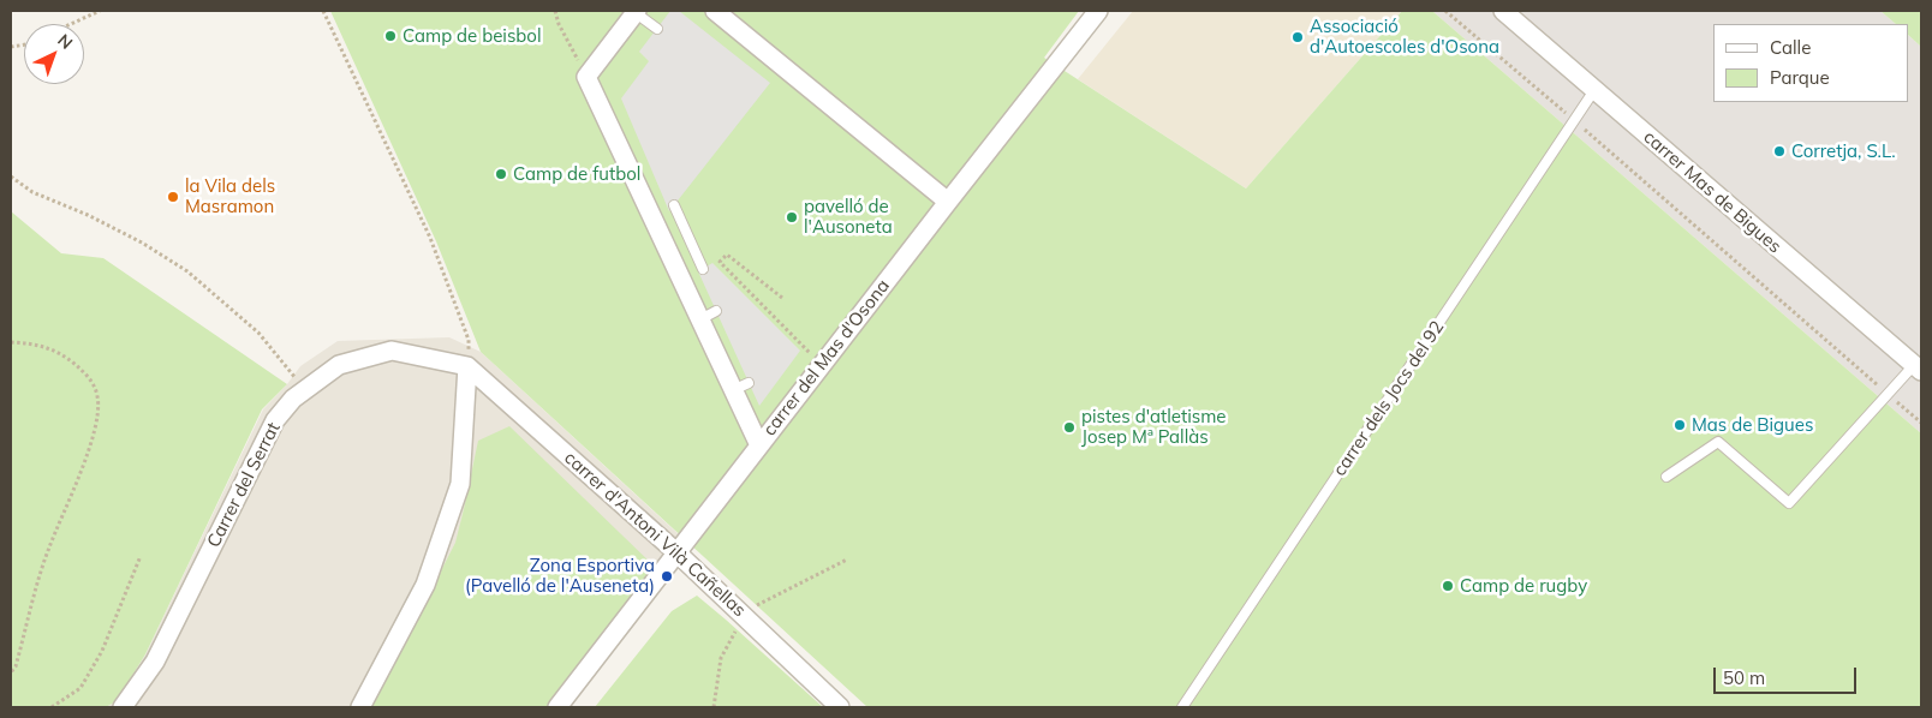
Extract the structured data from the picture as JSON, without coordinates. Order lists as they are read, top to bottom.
{
  "streets": {
    "street": [
      "carrer Mas de Bigues",
      "carrer del Mas d'Osona",
      "Carrer del Serrat",
      "carrer d'Antoni Vilà Cañellas"
    ],
    "lane": ["carrer dels Jocs del 92"]
  },
  "crossings": [
    ["carrer Mas de Bigues", "carrer dels Jocs del 92"],
    ["carrer del Mas d'Osona", "carrer d'Antoni Vilà Cañellas"],
    ["Carrer del Serrat", "carrer d'Antoni Vilà Cañellas"]
  ],
  "places": [
    "Camp de beisbol",
    "Associació d'Autoescoles d'Osona",
    "Corretja, S.L.",
    "Camp de futbol",
    "la Vila dels Masramon",
    "pavelló de l'Ausoneta",
    "Mas de Bigues",
    "pistes d'atletisme Josep Mª Pallàs",
    "Zona Esportiva (Pavelló de l'Auseneta)",
    "Camp de rugby"
  ],
  "legend": ["Calle", "Parque"],
  "scale_bar": "50 m",
  "north": "top right"
}
